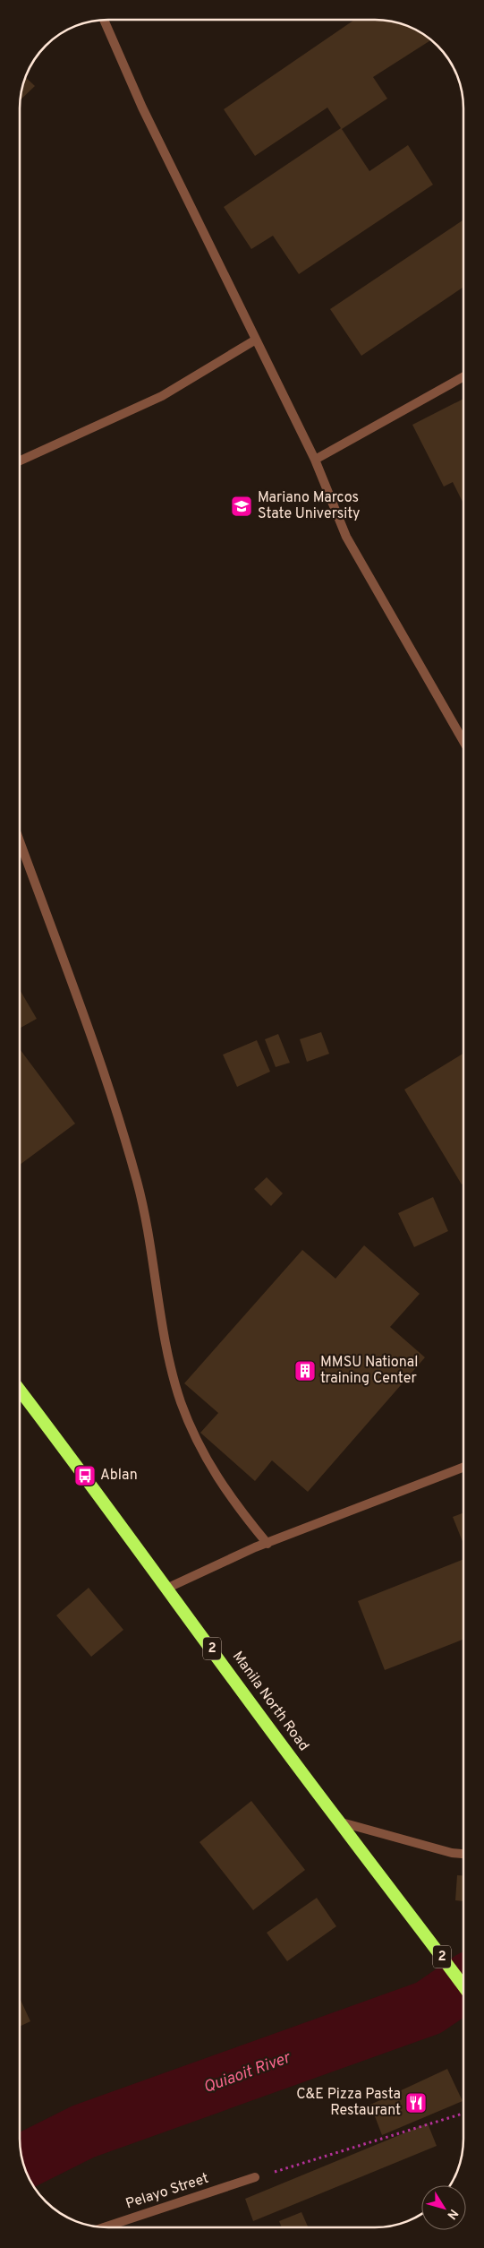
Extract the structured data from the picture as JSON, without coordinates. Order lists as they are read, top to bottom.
{
  "streets": {
    "highway": ["2", "Manila North Road"],
    "street": ["Pelayo Street"]
  },
  "water": ["Quiaoit River"],
  "places": {
    "school or university": ["Mariano Marcos State University"],
    "building": ["MMSU National training Center"],
    "bus stop": ["Ablan"],
    "restaurant": ["C&E Pizza Pasta Restaurant"]
  },
  "north": "bottom right"
}
